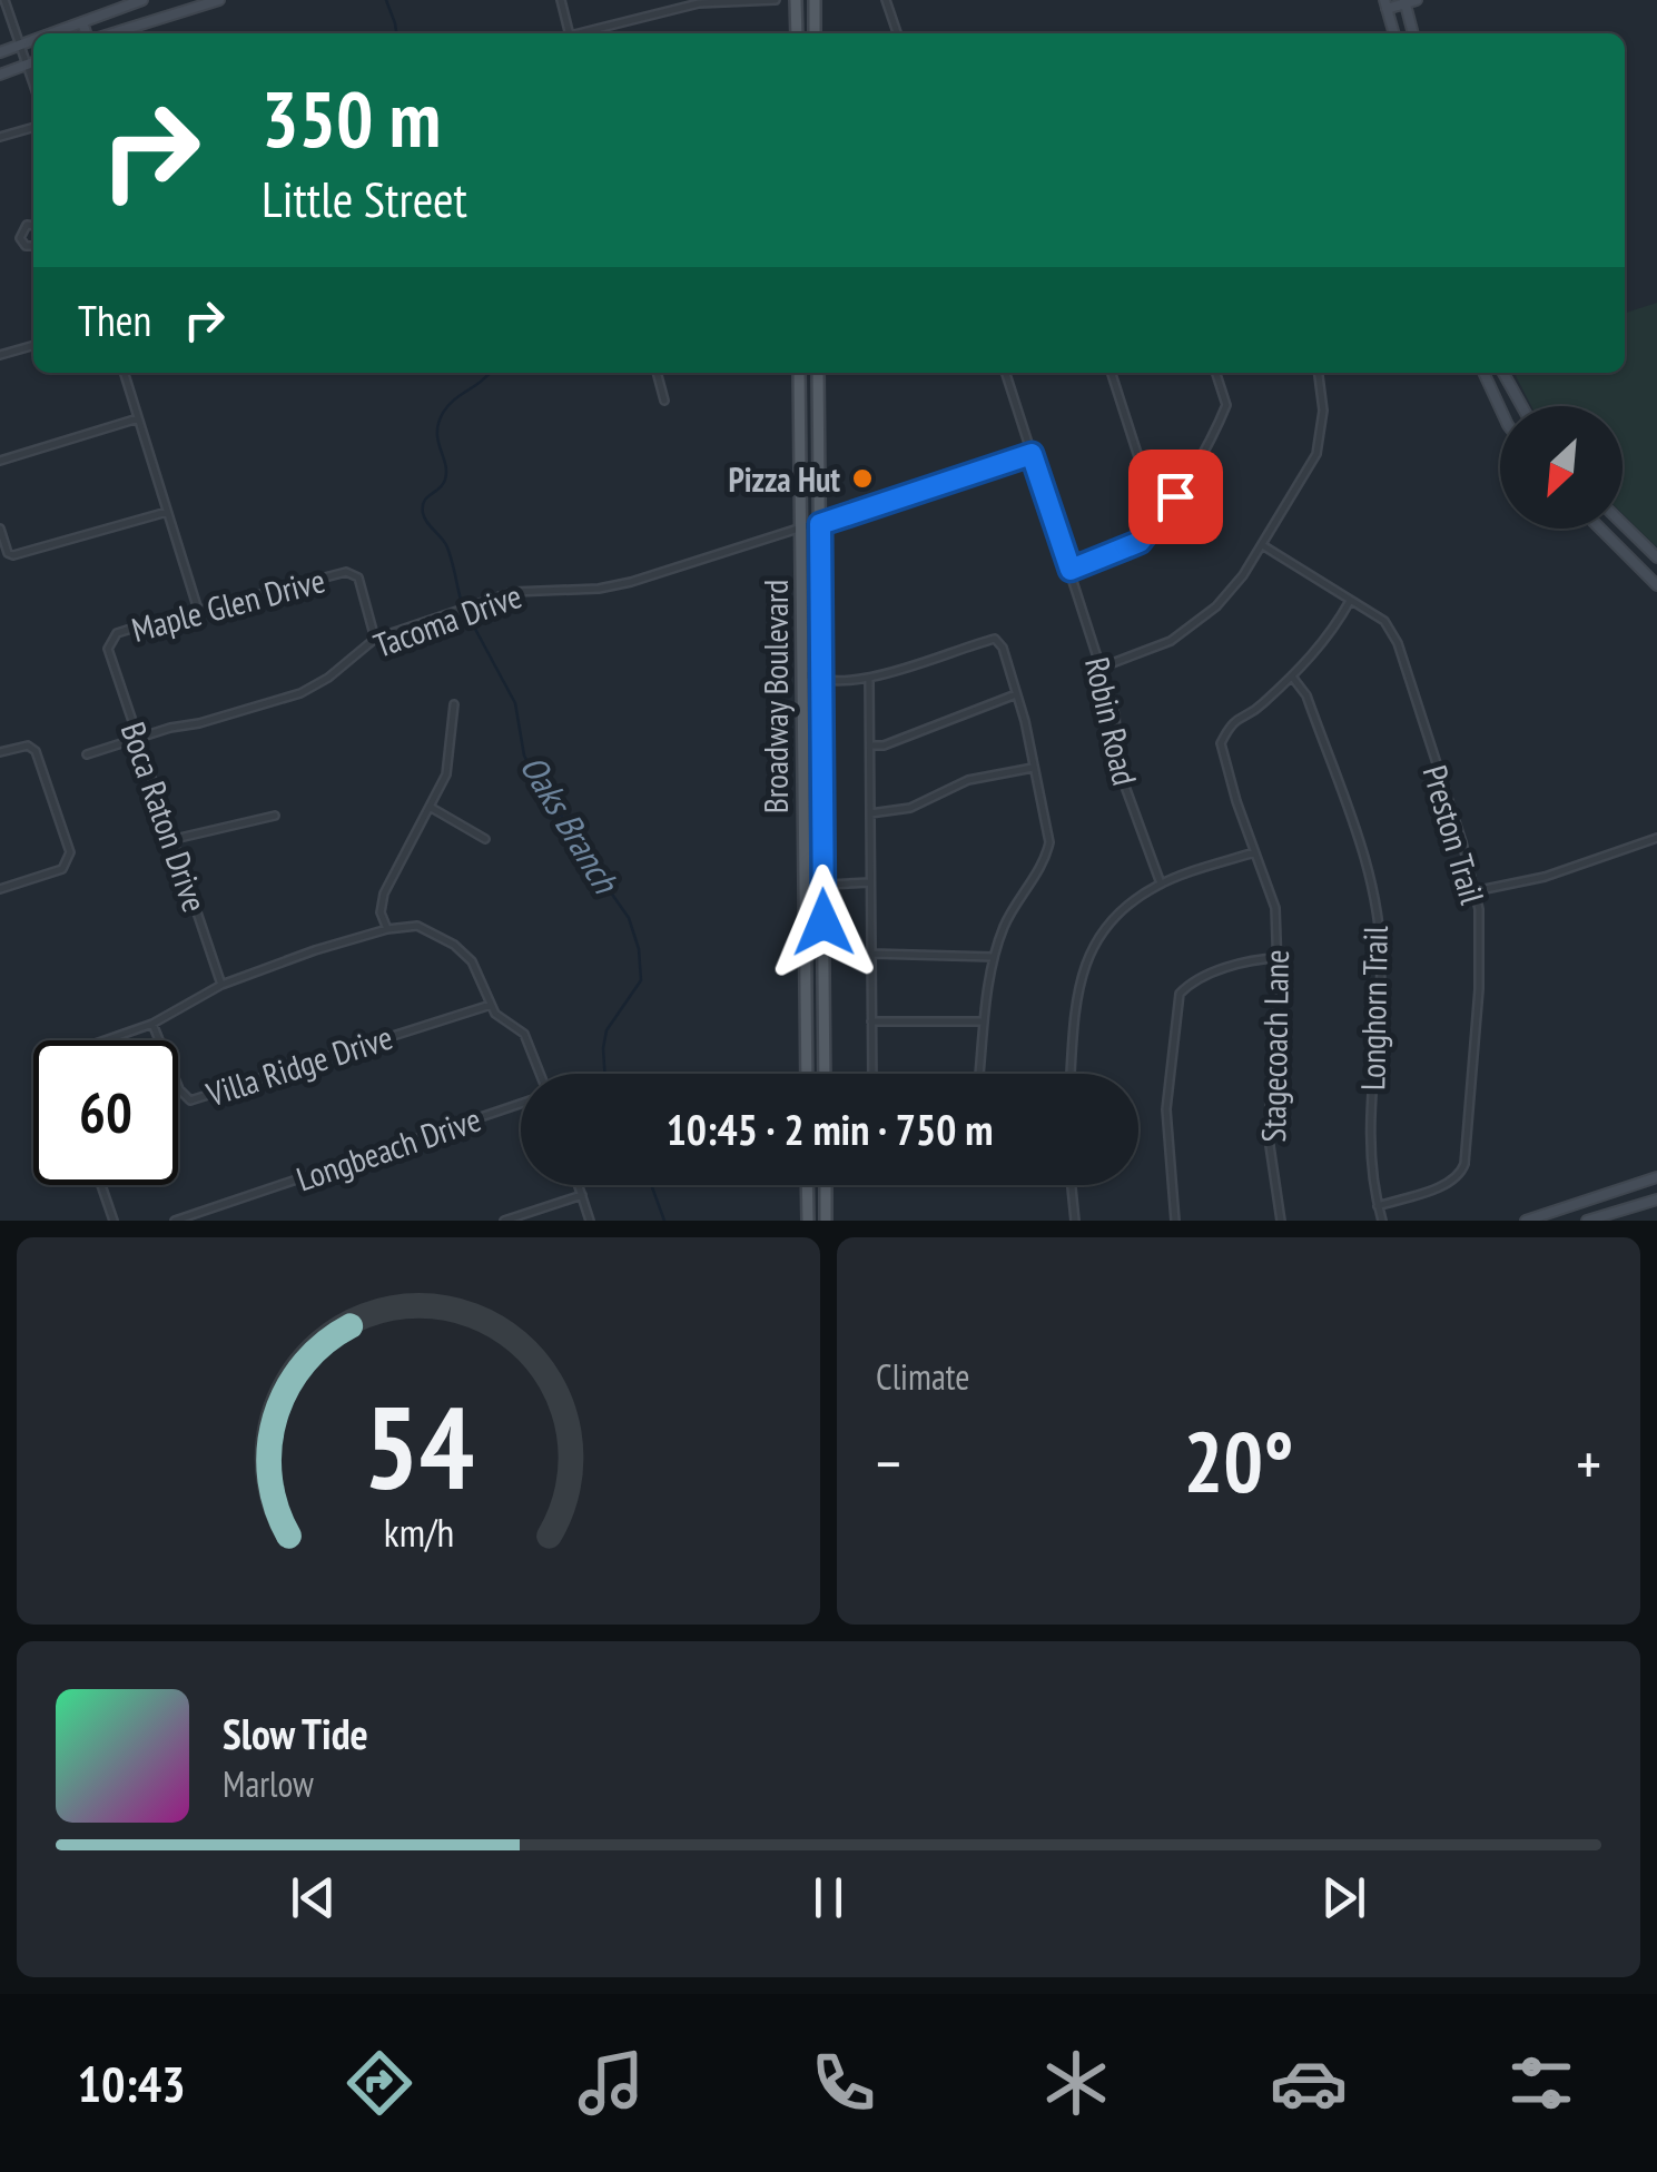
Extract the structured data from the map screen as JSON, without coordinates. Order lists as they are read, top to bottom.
{
  "streets": {
    "main road": ["Broadway Boulevard"],
    "street": [
      "Maple Glen Drive",
      "Tacoma Drive",
      "Robin Road",
      "Boca Raton Drive",
      "Preston Trail",
      "Longhorn Trail",
      "Stagecoach Lane",
      "Villa Ridge Drive",
      "Longbeach Drive"
    ]
  },
  "crossings": [
    ["Maple Glen Drive", "Tacoma Drive"],
    ["Maple Glen Drive", "Boca Raton Drive"],
    ["Tacoma Drive", "Broadway Boulevard"],
    ["Tacoma Drive", "Robin Road"],
    ["Tacoma Drive", "Boca Raton Drive"],
    ["Preston Trail", "Longhorn Trail"],
    ["Preston Trail", "Stagecoach Lane"],
    ["Longhorn Trail", "Stagecoach Lane"]
  ],
  "water": ["Oaks Branch"],
  "places": ["Pizza Hut"],
  "north": "bottom left",
  "page": {
    "turn": ["350 m", "Little Street"],
    "then": "Then",
    "limit": "60",
    "trip": "10:45 · 2 min · 750 m",
    "tile": "Climate",
    "heat": ["−", "20°", "+"],
    "song": ["Slow Tide", "Marlow"],
    "tabs": "10:43",
    "gauge": ["54", "km/h"]
  }
}
